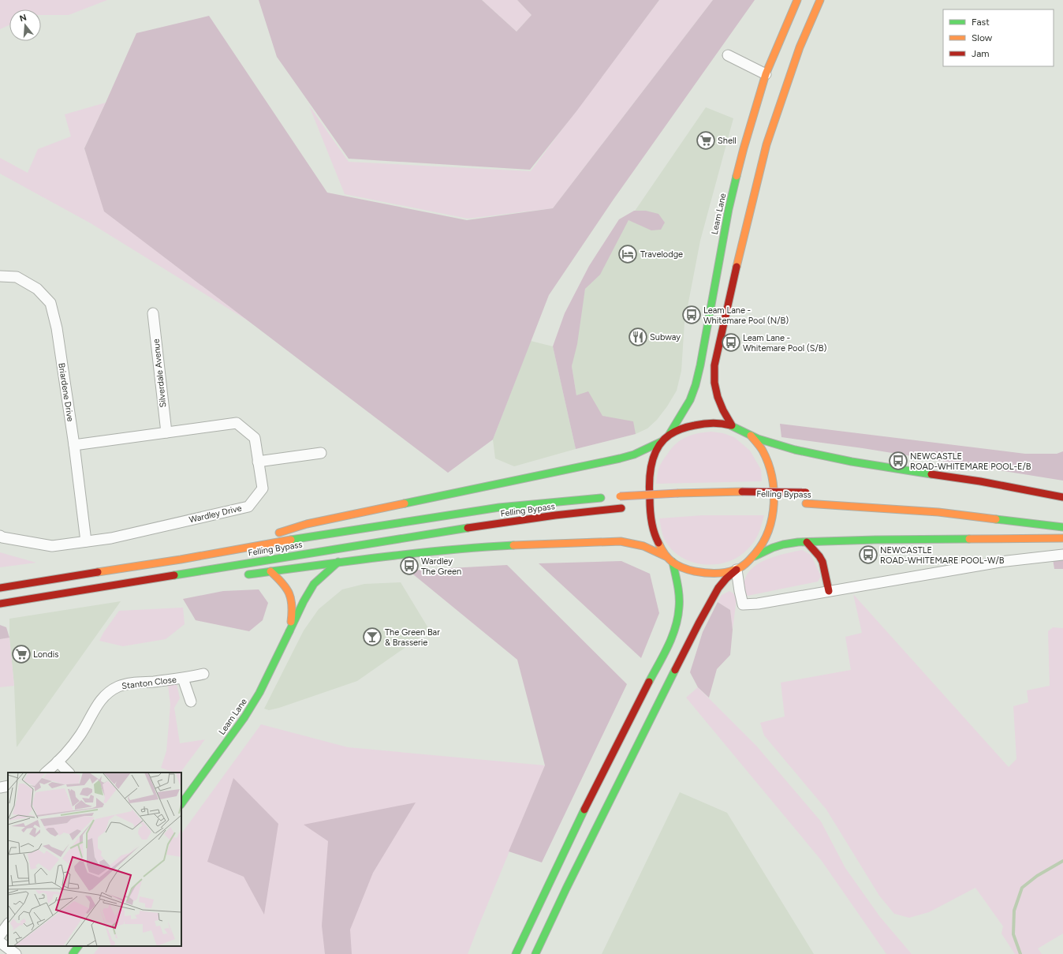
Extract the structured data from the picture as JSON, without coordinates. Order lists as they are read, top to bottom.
{
  "streets": {
    "main road": ["Leam Lane", "Felling Bypass"],
    "street": [
      "Silverdale Avenue",
      "Briardene Drive",
      "Wardley Drive",
      "Stanton Close"
    ]
  },
  "crossings": [
    ["Silverdale Avenue", "Wardley Drive"],
    ["Briardene Drive", "Wardley Drive"]
  ],
  "places": {
    "supermarket": ["Shell", "Londis"],
    "hotel": ["Travelodge"],
    "bus stop": [
      "Leam Lane - Whitemare Pool (N/B)",
      "Leam Lane - Whitemare Pool (S/B)",
      "NEWCASTLE ROAD-WHITEMARE POOL-E/B",
      "NEWCASTLE ROAD-WHITEMARE POOL-W/B",
      "Wardley The Green"
    ],
    "restaurant": ["Subway"],
    "bar": ["The Green Bar & Brasserie"]
  },
  "legend": ["Fast", "Slow", "Jam"],
  "north": "top"
}
